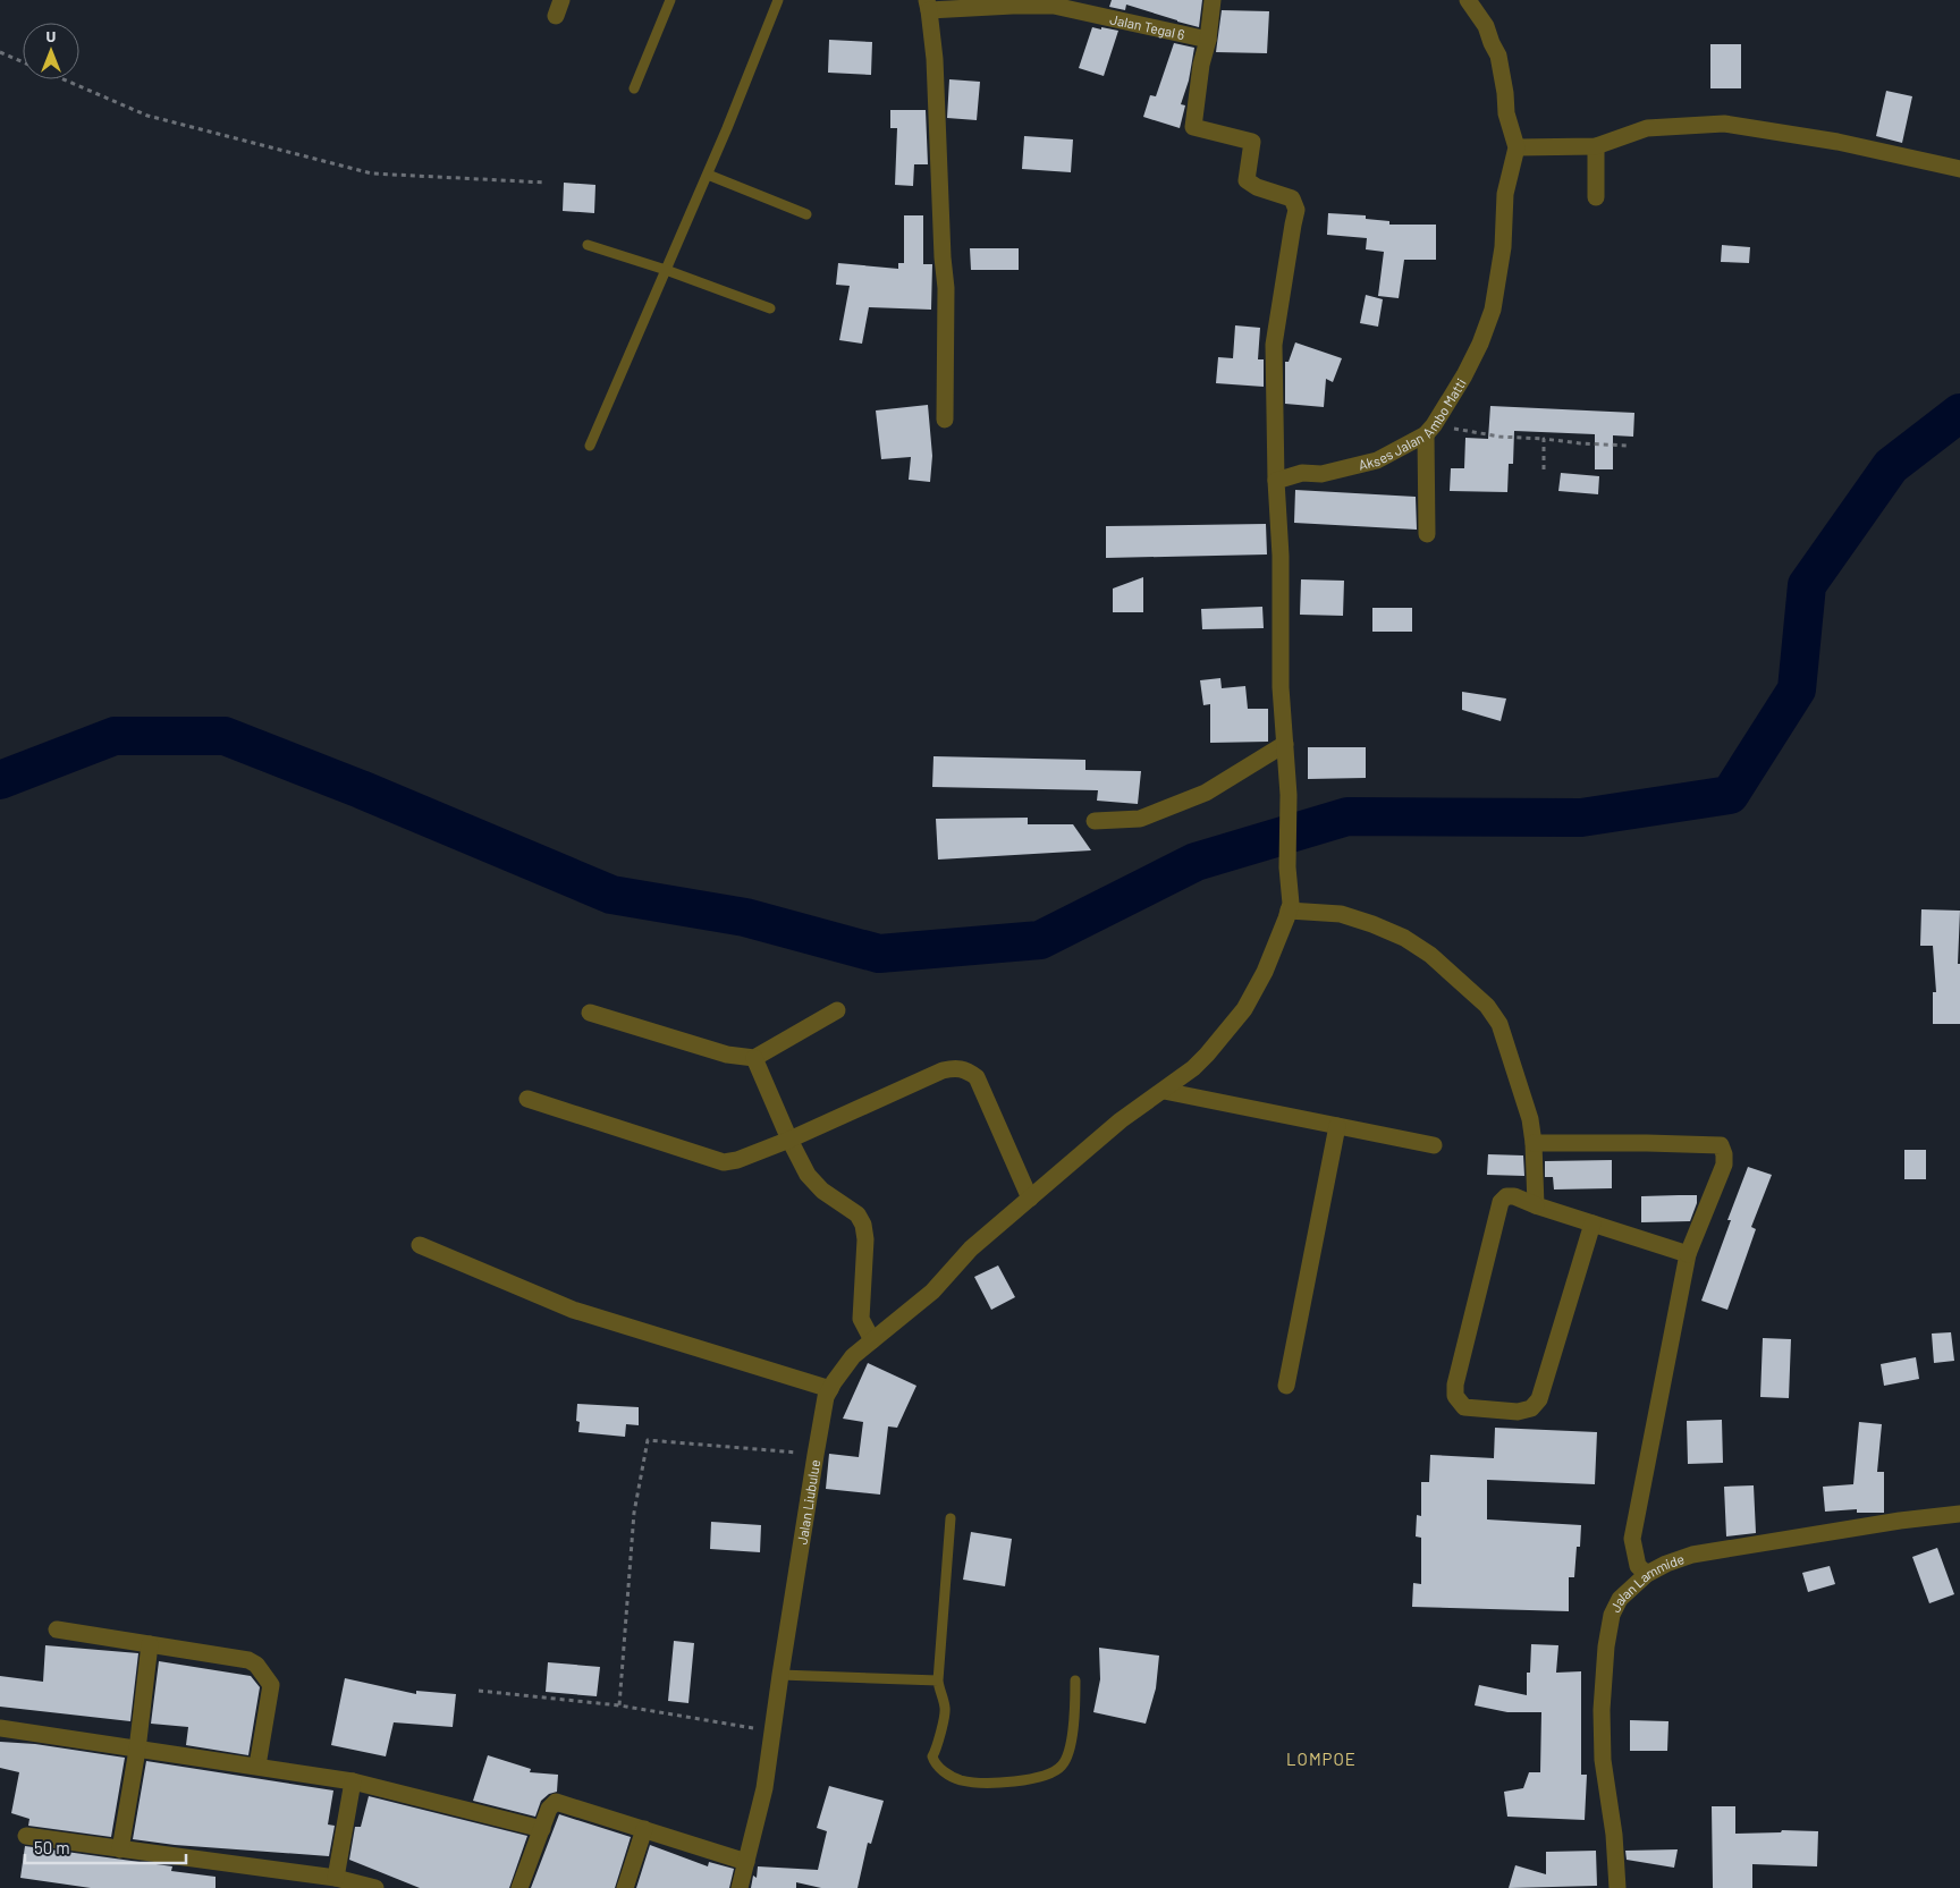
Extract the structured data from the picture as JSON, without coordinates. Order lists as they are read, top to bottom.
{
  "streets": {
    "street": [
      "Jalan Tegal 6",
      "Akses Jalan Ambo Matti",
      "Jalan Liubulue",
      "Jalan Lammide"
    ]
  },
  "districts": ["LOMPOE"],
  "scale_bar": "50 m",
  "north": "top"
}
